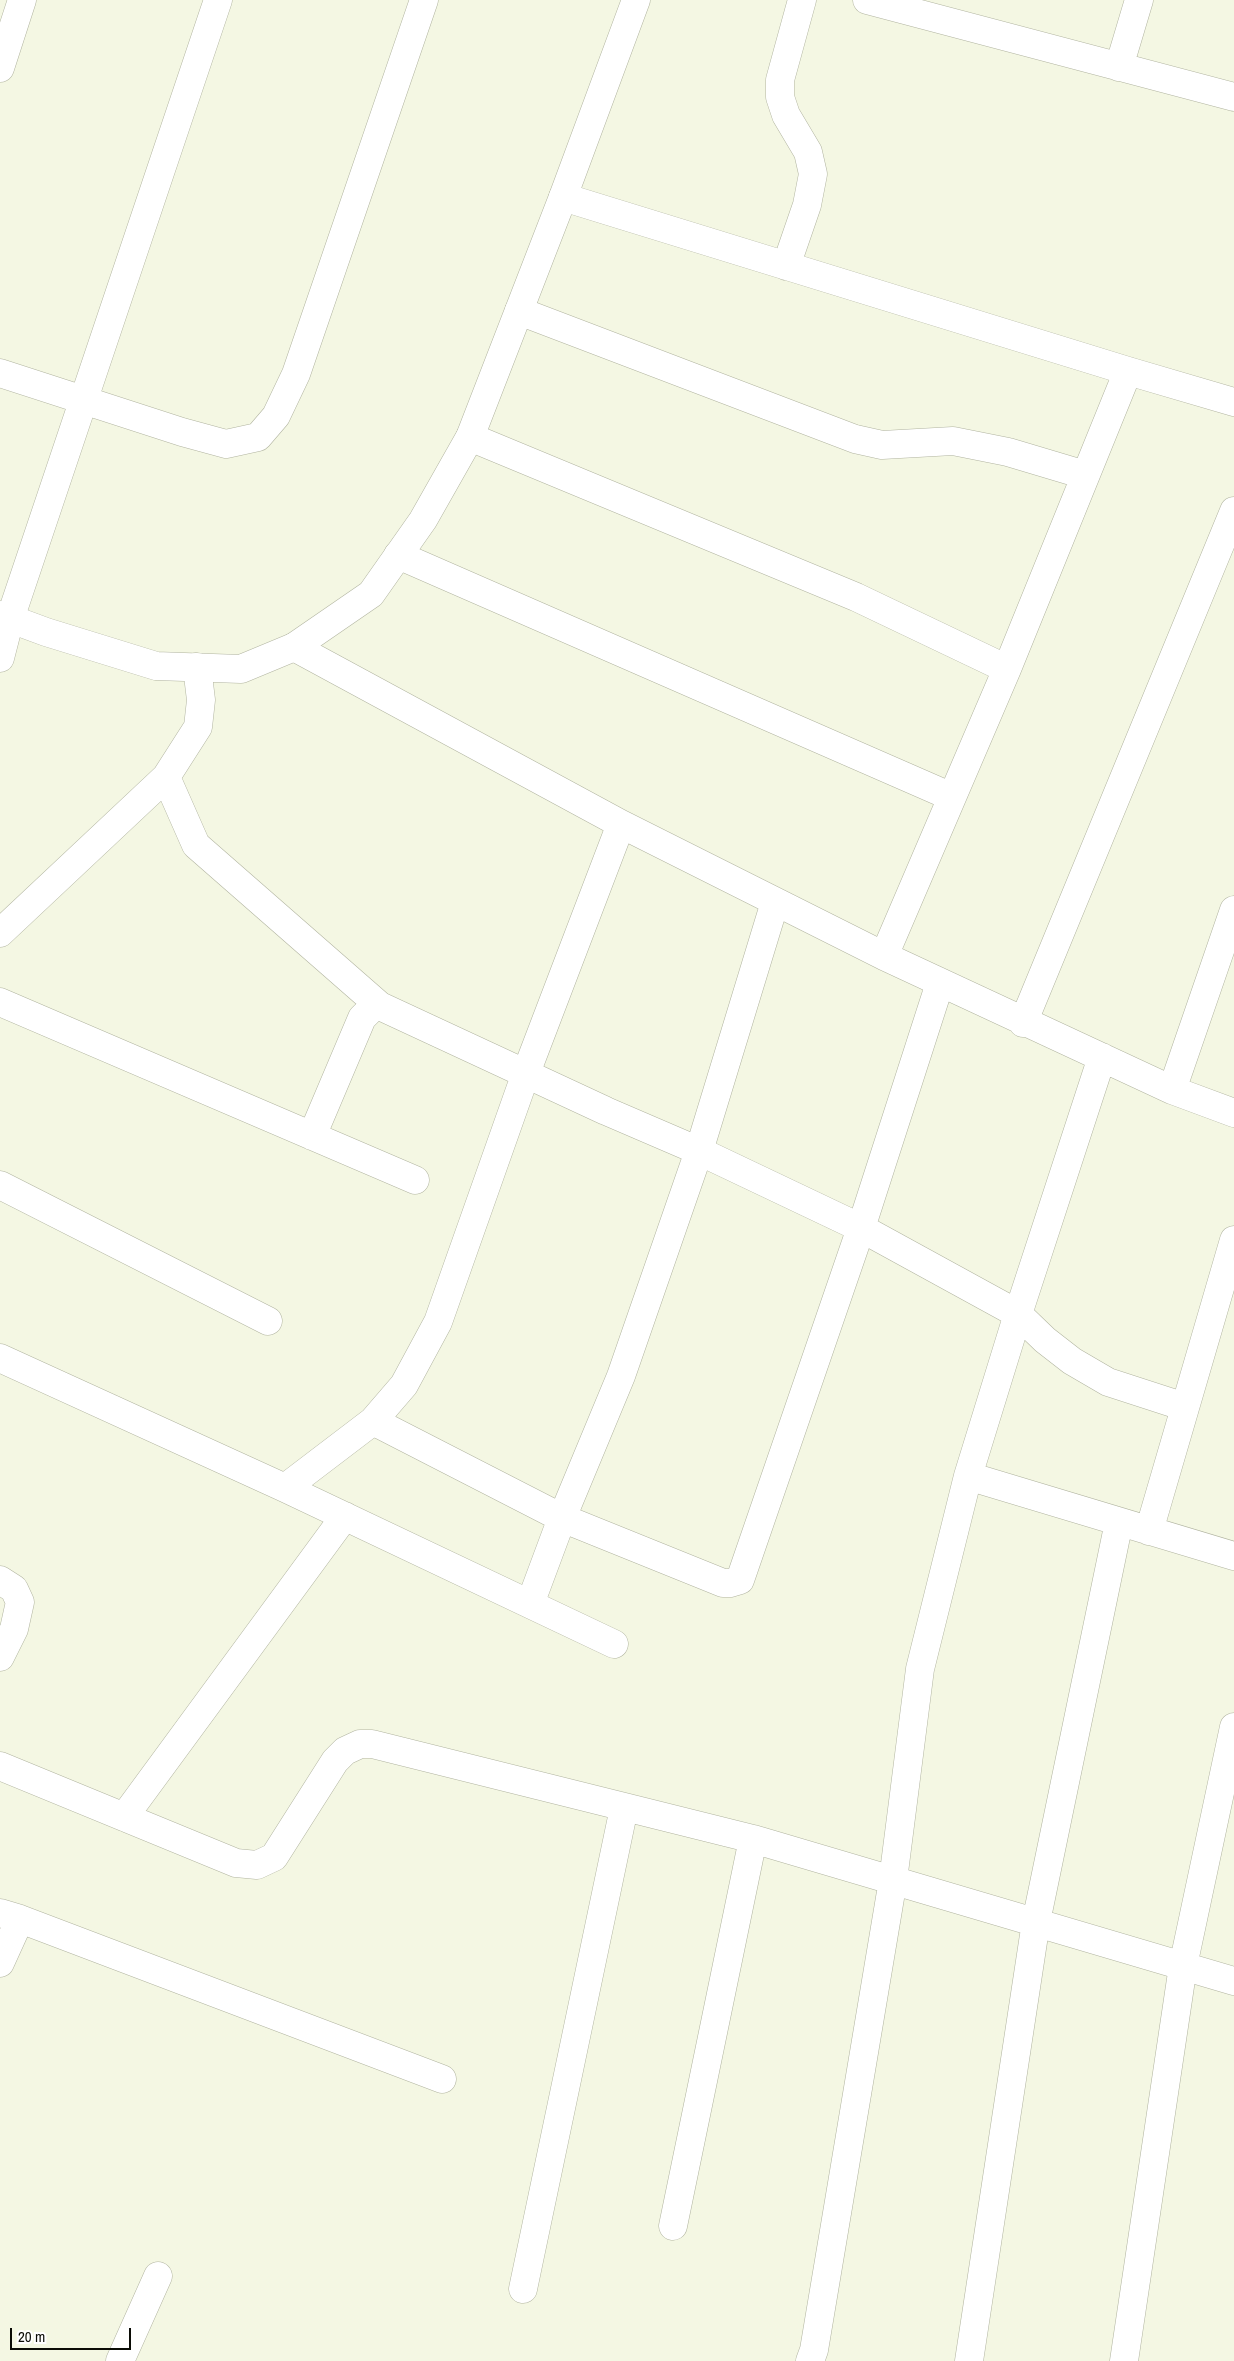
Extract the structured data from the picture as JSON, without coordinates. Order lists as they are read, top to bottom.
{
  "scale_bar": "20 m"
}
